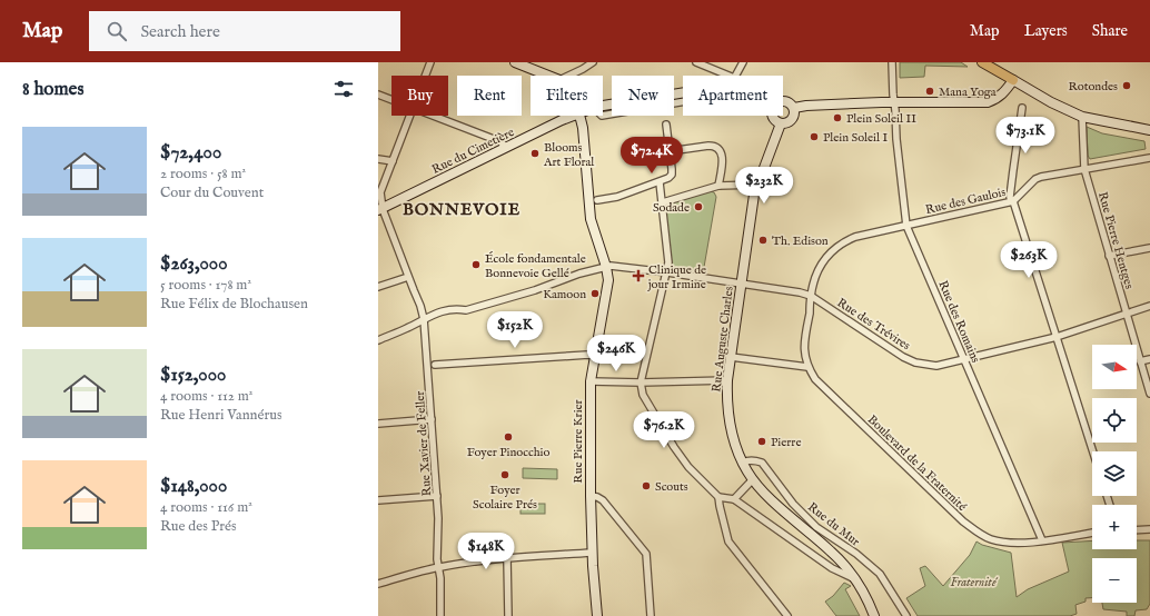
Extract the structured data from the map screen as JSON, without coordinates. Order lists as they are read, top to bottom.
{
  "streets": {
    "main road": ["Rue du Cimetière", "Rue Auguste Charles", "Rue Pierre Krier"],
    "street": [
      "Rue des Gaulois",
      "Rue Pierre Hentges",
      "Rue des Romains",
      "Rue des Trévires",
      "Rue Xavier de Feller",
      "Boulevard de la Fraternité",
      "Rue du Mur"
    ]
  },
  "crossings": [
    ["Rue du Cimetière", "Rue Xavier de Feller"],
    ["Rue des Gaulois", "Rue Pierre Hentges"],
    ["Rue des Gaulois", "Rue des Romains"],
    ["Rue des Gaulois", "Rue des Trévires"],
    ["Rue Pierre Hentges", "Rue des Trévires"],
    ["Rue des Romains", "Rue des Trévires"],
    ["Rue des Romains", "Boulevard de la Fraternité"],
    ["Rue des Trévires", "Rue Auguste Charles"],
    ["Rue des Trévires", "Rue Pierre Krier"],
    ["Rue des Trévires", "Rue Xavier de Feller"],
    ["Rue Auguste Charles", "Rue du Mur"]
  ],
  "districts": ["BONNEVOIE"],
  "parks": ["Fraternité"],
  "places": {
    "other": [
      "Rotondes",
      "Mana Yoga",
      "Plein Soleil II",
      "Plein Soleil I",
      "Blooms Art Floral",
      "Sodade",
      "Th. Edison",
      "École fondamentale Bonnevoie Gellé",
      "Kamoon",
      "Foyer Pinocchio",
      "Pierre",
      "Foyer Scolaire Prés",
      "Scouts"
    ],
    "health": ["Clinique de jour Irmine"]
  },
  "north": "right",
  "page": {
    "header": "Map",
    "search": "Search here",
    "nav": ["Map", "Layers", "Share"],
    "heading": "8 homes",
    "chip": [
      "Buy",
      "Rent",
      "Filters",
      "New",
      "Apartment"
    ],
    "list": [
      {
        "name": "$72,400",
        "note": "2 rooms · 58 m² · Cour du Couvent"
      },
      {
        "name": "$263,000",
        "note": "5 rooms · 178 m² · Rue Félix de Blochausen"
      },
      {
        "name": "$152,000",
        "note": "4 rooms · 112 m² · Rue Henri Vannérus"
      },
      {
        "name": "$148,000",
        "note": "4 rooms · 116 m² · Rue des Prés"
      }
    ],
    "price": [
      "$73.1K",
      "$72.4K",
      "$232K",
      "$263K",
      "$152K",
      "$246K",
      "$76.2K",
      "$148K"
    ],
    "map_buttons": ["+", "−"]
  }
}
